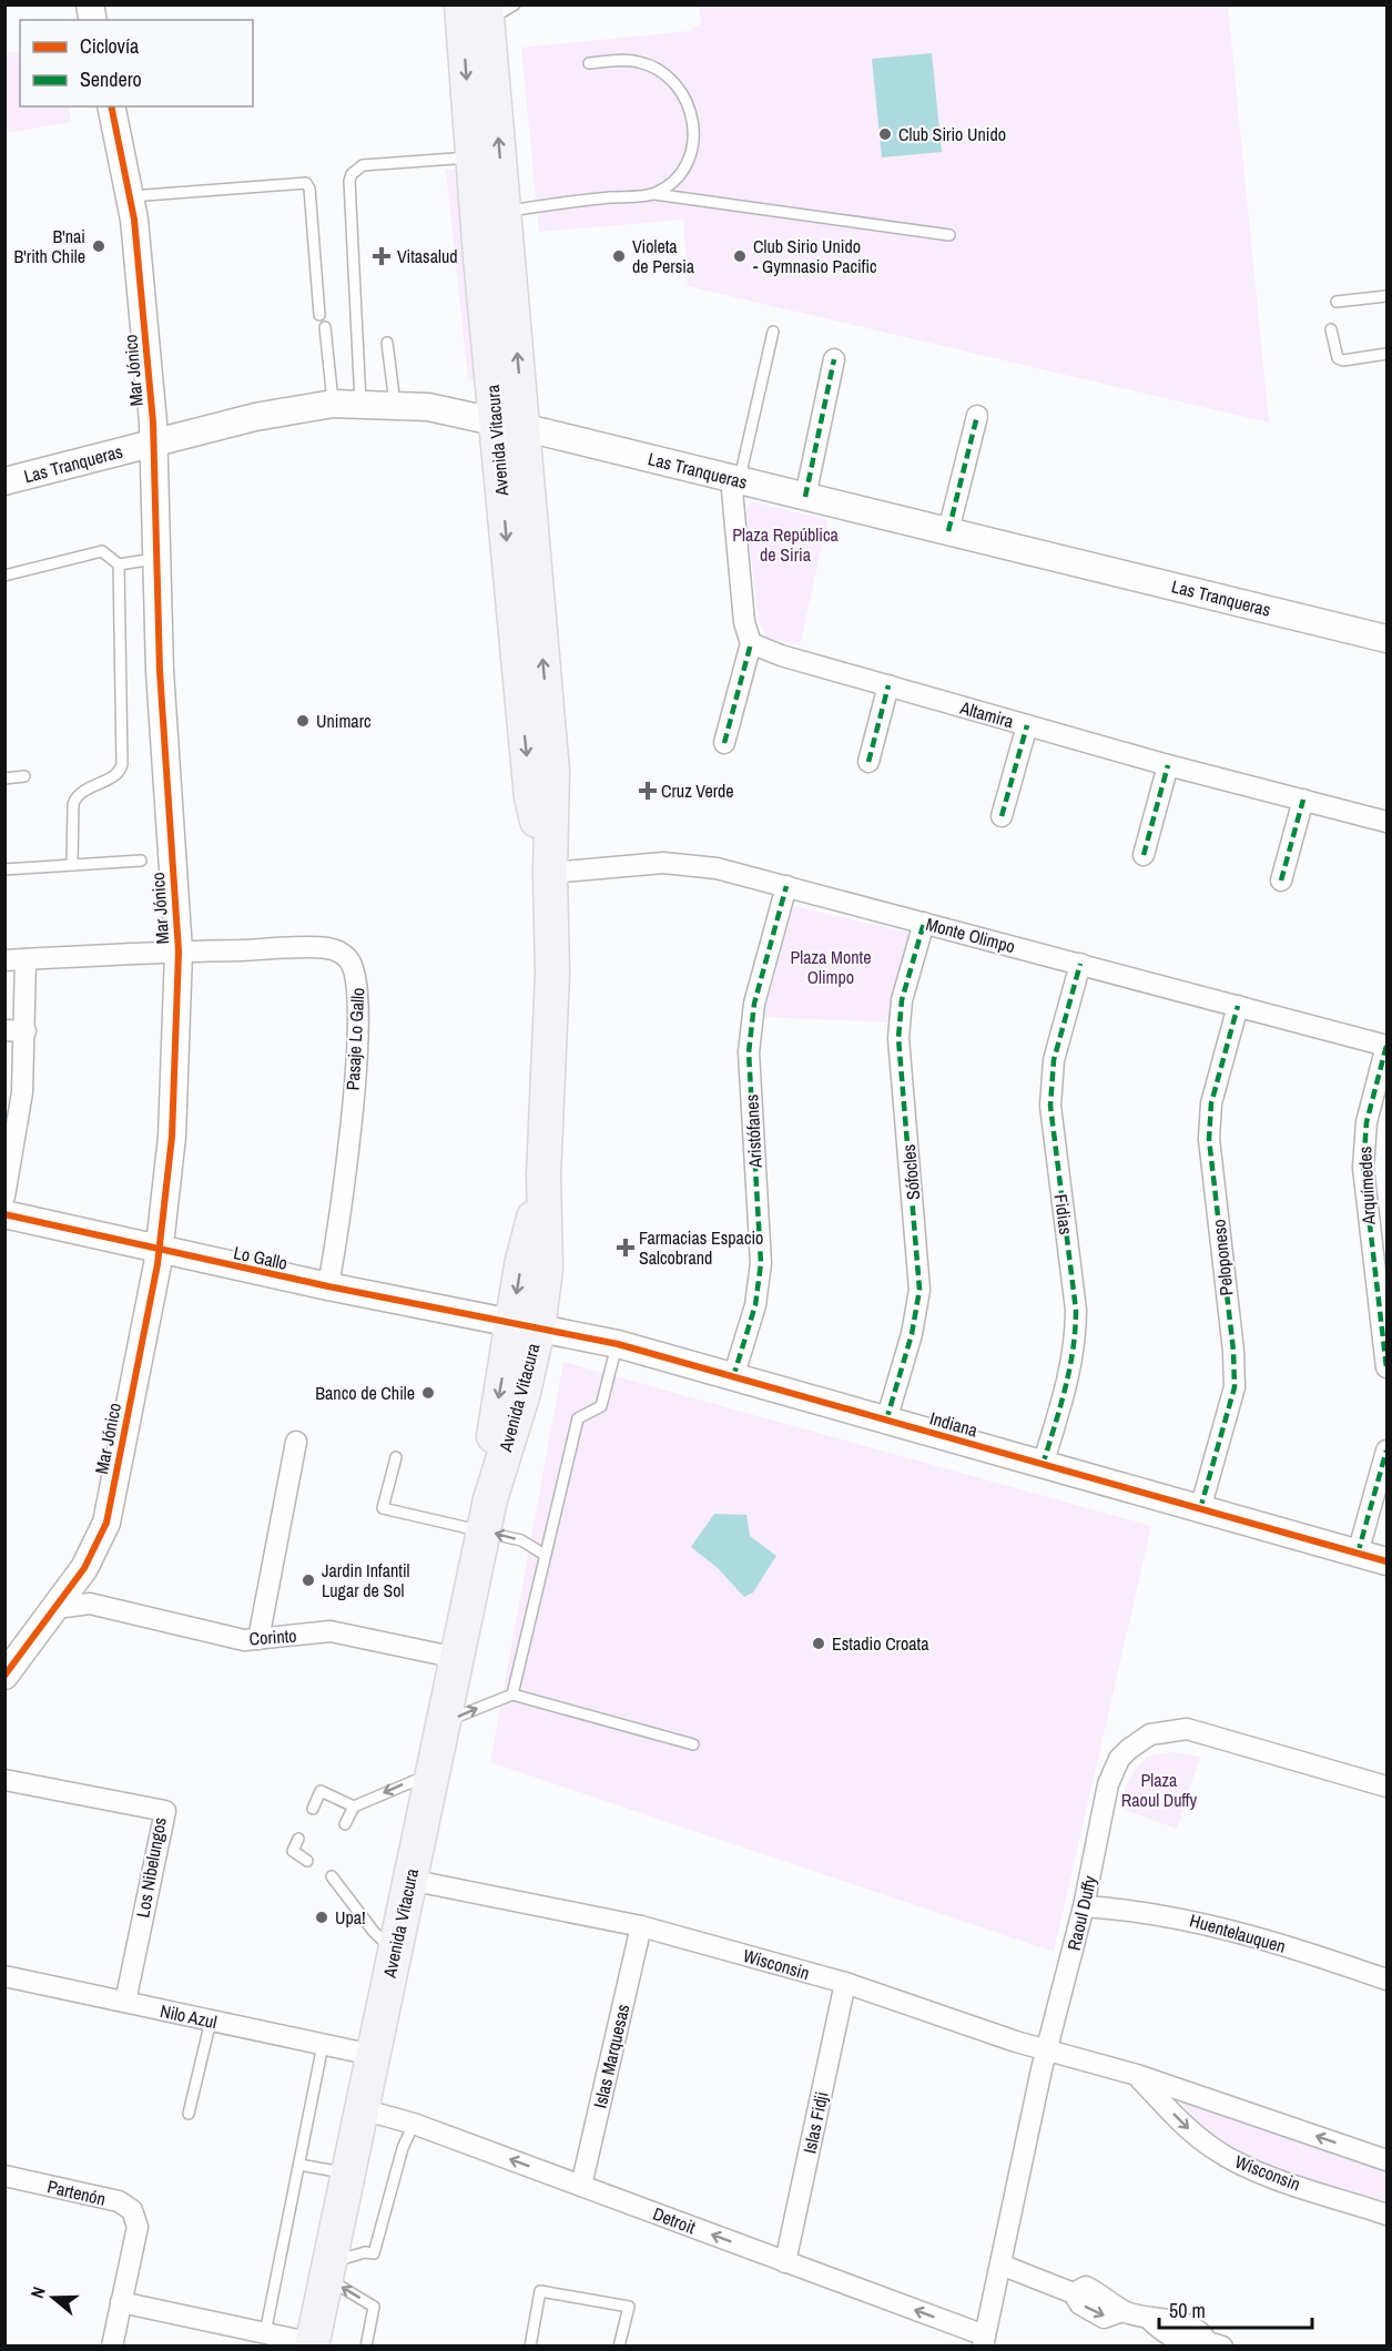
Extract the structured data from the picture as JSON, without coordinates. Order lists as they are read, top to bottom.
{
  "streets": {
    "main road": ["Avenida Vitacura"],
    "street": [
      "Mar Jónico",
      "Las Tranqueras",
      "Altamira",
      "Monte Olimpo",
      "Pasaje Lo Gallo",
      "Aristófanes",
      "Sófocles",
      "Arquímedes",
      "Fidias",
      "Lo Gallo",
      "Peloponeso",
      "Indiana",
      "Corinto",
      "Los Nibelungos",
      "Raoul Duffy",
      "Huentelauquen",
      "Wisconsin",
      "Nilo Azul",
      "Islas Marquesas",
      "Islas Fidji",
      "Partenón",
      "Detroit"
    ]
  },
  "crossings": [
    ["Mar Jónico", "Las Tranqueras"],
    ["Mar Jónico", "Pasaje Lo Gallo"],
    ["Mar Jónico", "Lo Gallo"],
    ["Mar Jónico", "Corinto"],
    ["Avenida Vitacura", "Las Tranqueras"],
    ["Avenida Vitacura", "Monte Olimpo"],
    ["Avenida Vitacura", "Lo Gallo"],
    ["Avenida Vitacura", "Indiana"],
    ["Avenida Vitacura", "Corinto"],
    ["Avenida Vitacura", "Wisconsin"],
    ["Avenida Vitacura", "Nilo Azul"],
    ["Avenida Vitacura", "Detroit"],
    ["Monte Olimpo", "Aristófanes"],
    ["Monte Olimpo", "Sófocles"],
    ["Monte Olimpo", "Arquímedes"],
    ["Monte Olimpo", "Fidias"],
    ["Monte Olimpo", "Peloponeso"],
    ["Pasaje Lo Gallo", "Lo Gallo"],
    ["Aristófanes", "Indiana"],
    ["Sófocles", "Indiana"],
    ["Fidias", "Indiana"],
    ["Lo Gallo", "Indiana"],
    ["Peloponeso", "Indiana"],
    ["Los Nibelungos", "Nilo Azul"],
    ["Raoul Duffy", "Huentelauquen"],
    ["Raoul Duffy", "Wisconsin"],
    ["Raoul Duffy", "Detroit"],
    ["Wisconsin", "Islas Marquesas"],
    ["Wisconsin", "Islas Fidji"],
    ["Islas Marquesas", "Detroit"],
    ["Islas Fidji", "Detroit"]
  ],
  "one_way": ["Detroit"],
  "parks": ["Plaza República de Siria", "Plaza Monte Olimpo", "Plaza Raoul Duffy"],
  "places": {
    "other": [
      "Club Sirio Unido",
      "B'nai B'rith Chile",
      "Violeta de Persia",
      "Club Sirio Unido - Gymnasio Pacific",
      "Unimarc",
      "Banco de Chile",
      "Jardin Infantil Lugar de Sol",
      "Estadio Croata",
      "Upa!"
    ],
    "health": ["Vitasalud", "Cruz Verde", "Farmacias Espacio Salcobrand"]
  },
  "legend": ["Ciclovía", "Sendero"],
  "scale_bar": "50 m",
  "north": "left"
}
